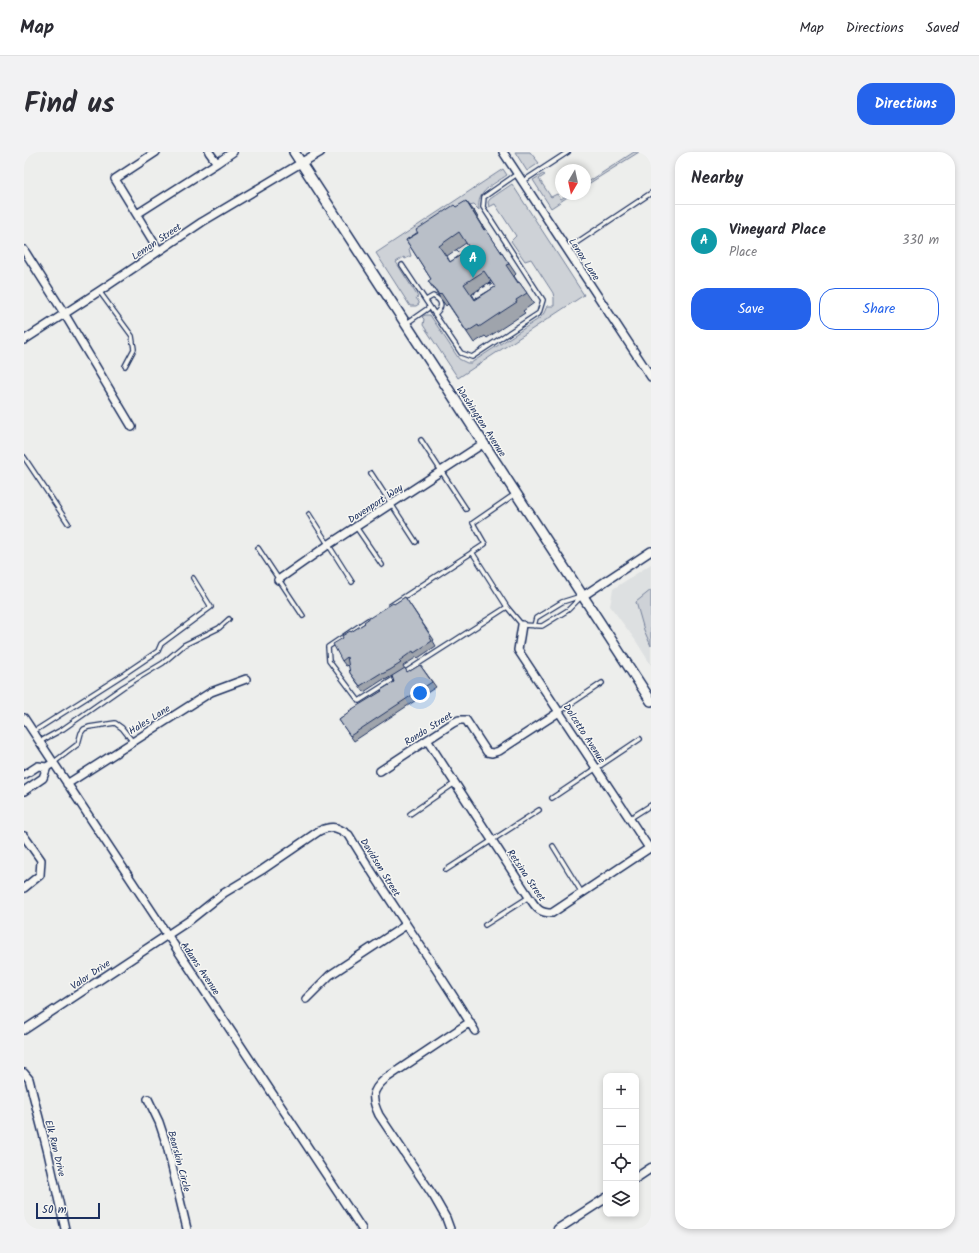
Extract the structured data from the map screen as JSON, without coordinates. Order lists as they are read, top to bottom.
{
  "streets": {
    "main road": ["Washington Avenue"],
    "street": [
      "Lemon Street",
      "Lenox Lane",
      "Davenport Way",
      "Hales Lane",
      "Rondo Street",
      "Dolcetto Avenue",
      "Davidson Street",
      "Retsina Street",
      "Adams Avenue",
      "Valor Drive",
      "Elk Run Drive",
      "Bearskin Circle"
    ]
  },
  "crossings": [
    ["Lemon Street", "Washington Avenue"],
    ["Washington Avenue", "Davenport Way"],
    ["Hales Lane", "Adams Avenue"],
    ["Rondo Street", "Dolcetto Avenue"],
    ["Rondo Street", "Retsina Street"],
    ["Dolcetto Avenue", "Retsina Street"],
    ["Davidson Street", "Adams Avenue"],
    ["Davidson Street", "Valor Drive"],
    ["Adams Avenue", "Valor Drive"]
  ],
  "scale_bar": "50 m",
  "north": "bottom",
  "page": {
    "header": "Map",
    "nav": ["Map", "Directions", "Saved"],
    "title": "Find us",
    "buttons": [
      "Directions",
      ["Save", "Share"]
    ],
    "heading": "Nearby",
    "list": [
      {
        "mark": "A",
        "name": "Vineyard Place",
        "note": "Place",
        "value": "330 m"
      }
    ],
    "pins": "A",
    "map_buttons": ["+", "−"],
    "scale": "50 m"
  }
}
